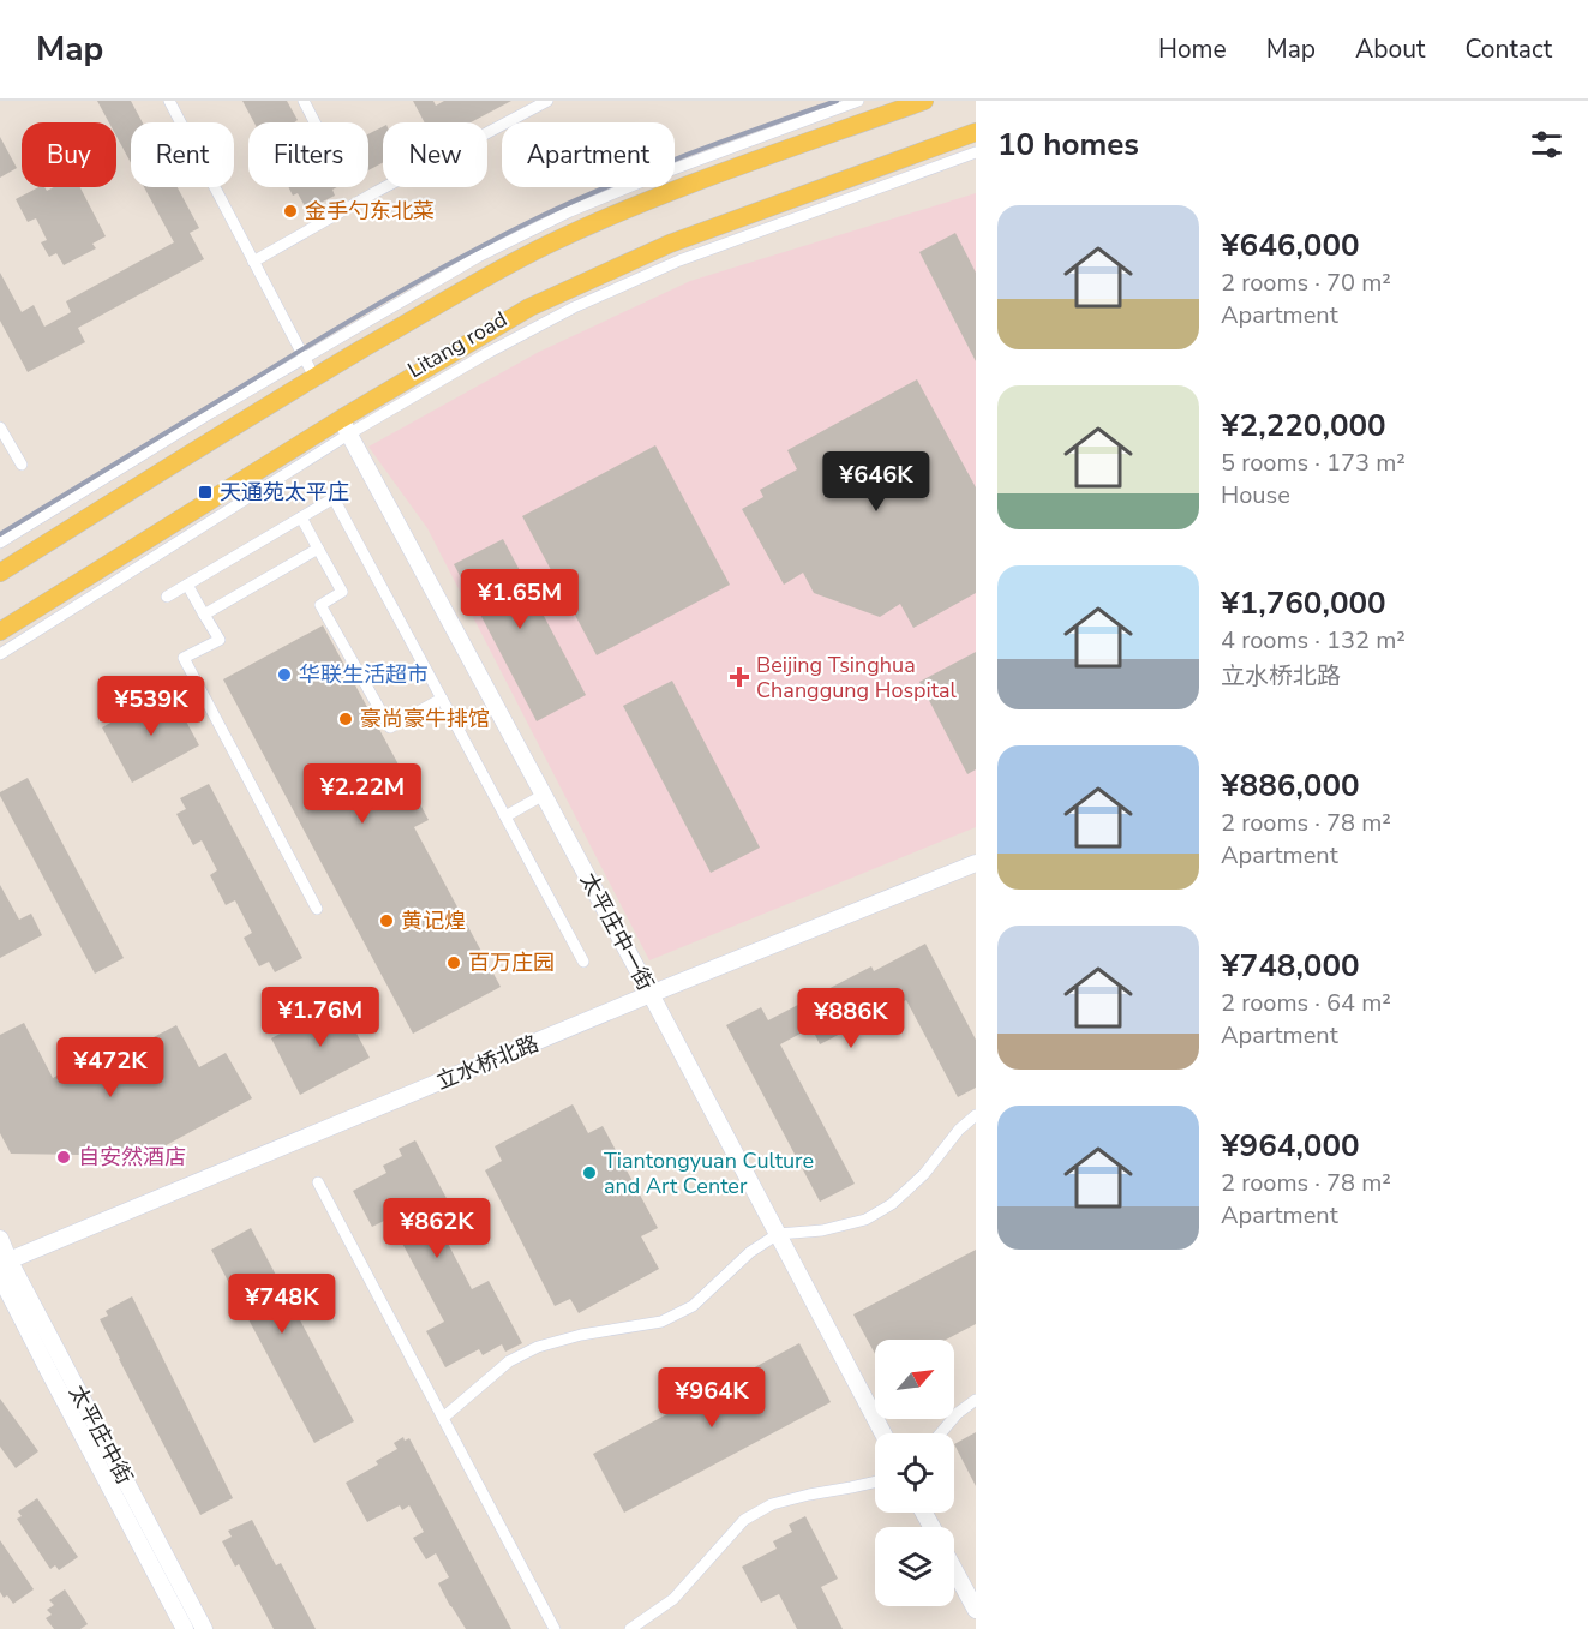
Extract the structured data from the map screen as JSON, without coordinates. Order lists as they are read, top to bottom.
{
  "streets": {
    "main road": ["Litang road"],
    "street": ["太平庄中一街", "立水桥北路", "太平庄中街"]
  },
  "crossings": [
    ["Litang road", "太平庄中一街"],
    ["太平庄中一街", "立水桥北路"],
    ["立水桥北路", "太平庄中街"]
  ],
  "places": {
    "other": [
      "金手勺东北菜",
      "华联生活超市",
      "豪尚豪牛排馆",
      "黄记煌",
      "百万庄园",
      "自安然酒店",
      "Tiantongyuan Culture and Art Center"
    ],
    "transit": ["天通苑太平庄"],
    "health": ["Beijing Tsinghua Changgung Hospital"]
  },
  "north": "top right",
  "page": {
    "header": "Map",
    "nav": [
      "Home",
      "Map",
      "About",
      "Contact"
    ],
    "heading": "10 homes",
    "chip": [
      "Buy",
      "Rent",
      "Filters",
      "New",
      "Apartment"
    ],
    "list": [
      {
        "name": "¥646,000",
        "note": "2 rooms · 70 m² · Apartment"
      },
      {
        "name": "¥2,220,000",
        "note": "5 rooms · 173 m² · House"
      },
      {
        "name": "¥1,760,000",
        "note": "4 rooms · 132 m² · 立水桥北路"
      },
      {
        "name": "¥886,000",
        "note": "2 rooms · 78 m² · Apartment"
      },
      {
        "name": "¥748,000",
        "note": "2 rooms · 64 m² · Apartment"
      },
      {
        "name": "¥964,000",
        "note": "2 rooms · 78 m² · Apartment"
      }
    ],
    "price": [
      "¥646K",
      "¥1.65M",
      "¥539K",
      "¥2.22M",
      "¥1.76M",
      "¥886K",
      "¥472K",
      "¥862K",
      "¥748K",
      "¥964K"
    ]
  }
}
